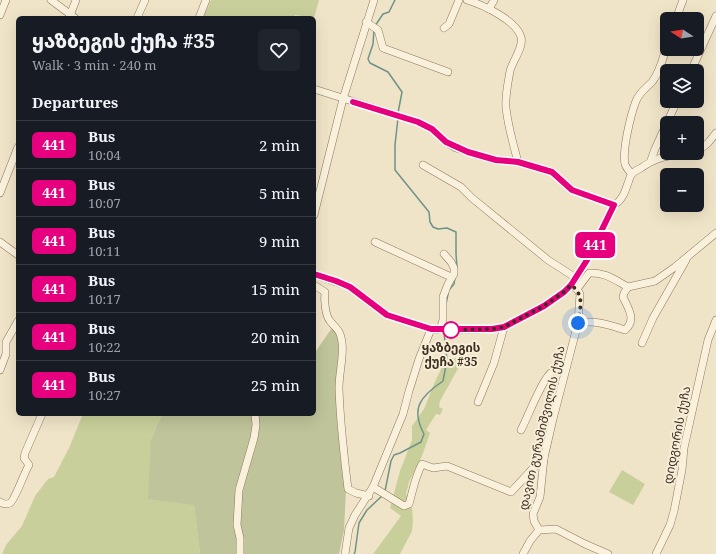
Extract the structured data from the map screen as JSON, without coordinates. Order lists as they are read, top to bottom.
{
  "streets": {
    "street": ["დავით გურამიშვილის ქუჩა", "დიდგორის ქუჩა"]
  },
  "places": ["ყაზბეგის ქუჩა #35"],
  "lines": ["bus line 441"],
  "north": "left",
  "page": {
    "on_map": "441",
    "map_buttons": ["+", "−"],
    "heading": [
      ["ყაზბეგის ქუჩა #35", "Walk · 3 min · 240 m"],
      "Departures"
    ],
    "list": [
      {
        "mark": "441",
        "name": "Bus",
        "note": "10:04",
        "value": "2 min"
      },
      {
        "mark": "441",
        "name": "Bus",
        "note": "10:07",
        "value": "5 min"
      },
      {
        "mark": "441",
        "name": "Bus",
        "note": "10:11",
        "value": "9 min"
      },
      {
        "mark": "441",
        "name": "Bus",
        "note": "10:17",
        "value": "15 min"
      },
      {
        "mark": "441",
        "name": "Bus",
        "note": "10:22",
        "value": "20 min"
      },
      {
        "mark": "441",
        "name": "Bus",
        "note": "10:27",
        "value": "25 min"
      }
    ]
  }
}
